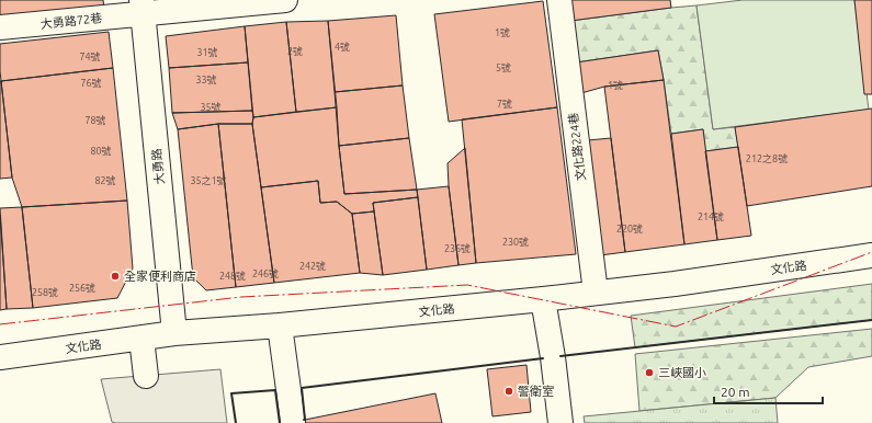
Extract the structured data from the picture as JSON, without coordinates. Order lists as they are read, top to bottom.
{
  "streets": {
    "street": [
      "大勇路72巷",
      "文化路224巷",
      "大勇路",
      "文化路"
    ]
  },
  "crossings": [
    ["大勇路72巷", "大勇路"],
    ["文化路224巷", "文化路"],
    ["大勇路", "文化路"]
  ],
  "places": ["全家便利商店", "三峽國小", "警衛室"],
  "house_numbers": [
    "1號",
    "4號",
    "2號",
    "31號",
    "74號",
    "5號",
    "33號",
    "76號",
    "1號",
    "7號",
    "35號",
    "78號",
    "80號",
    "212之8號",
    "82號",
    "35之1號",
    "214號",
    "220號",
    "230號",
    "236號",
    "242號",
    "246號",
    "248號",
    "256號",
    "258號"
  ],
  "scale_bar": "20 m"
}
